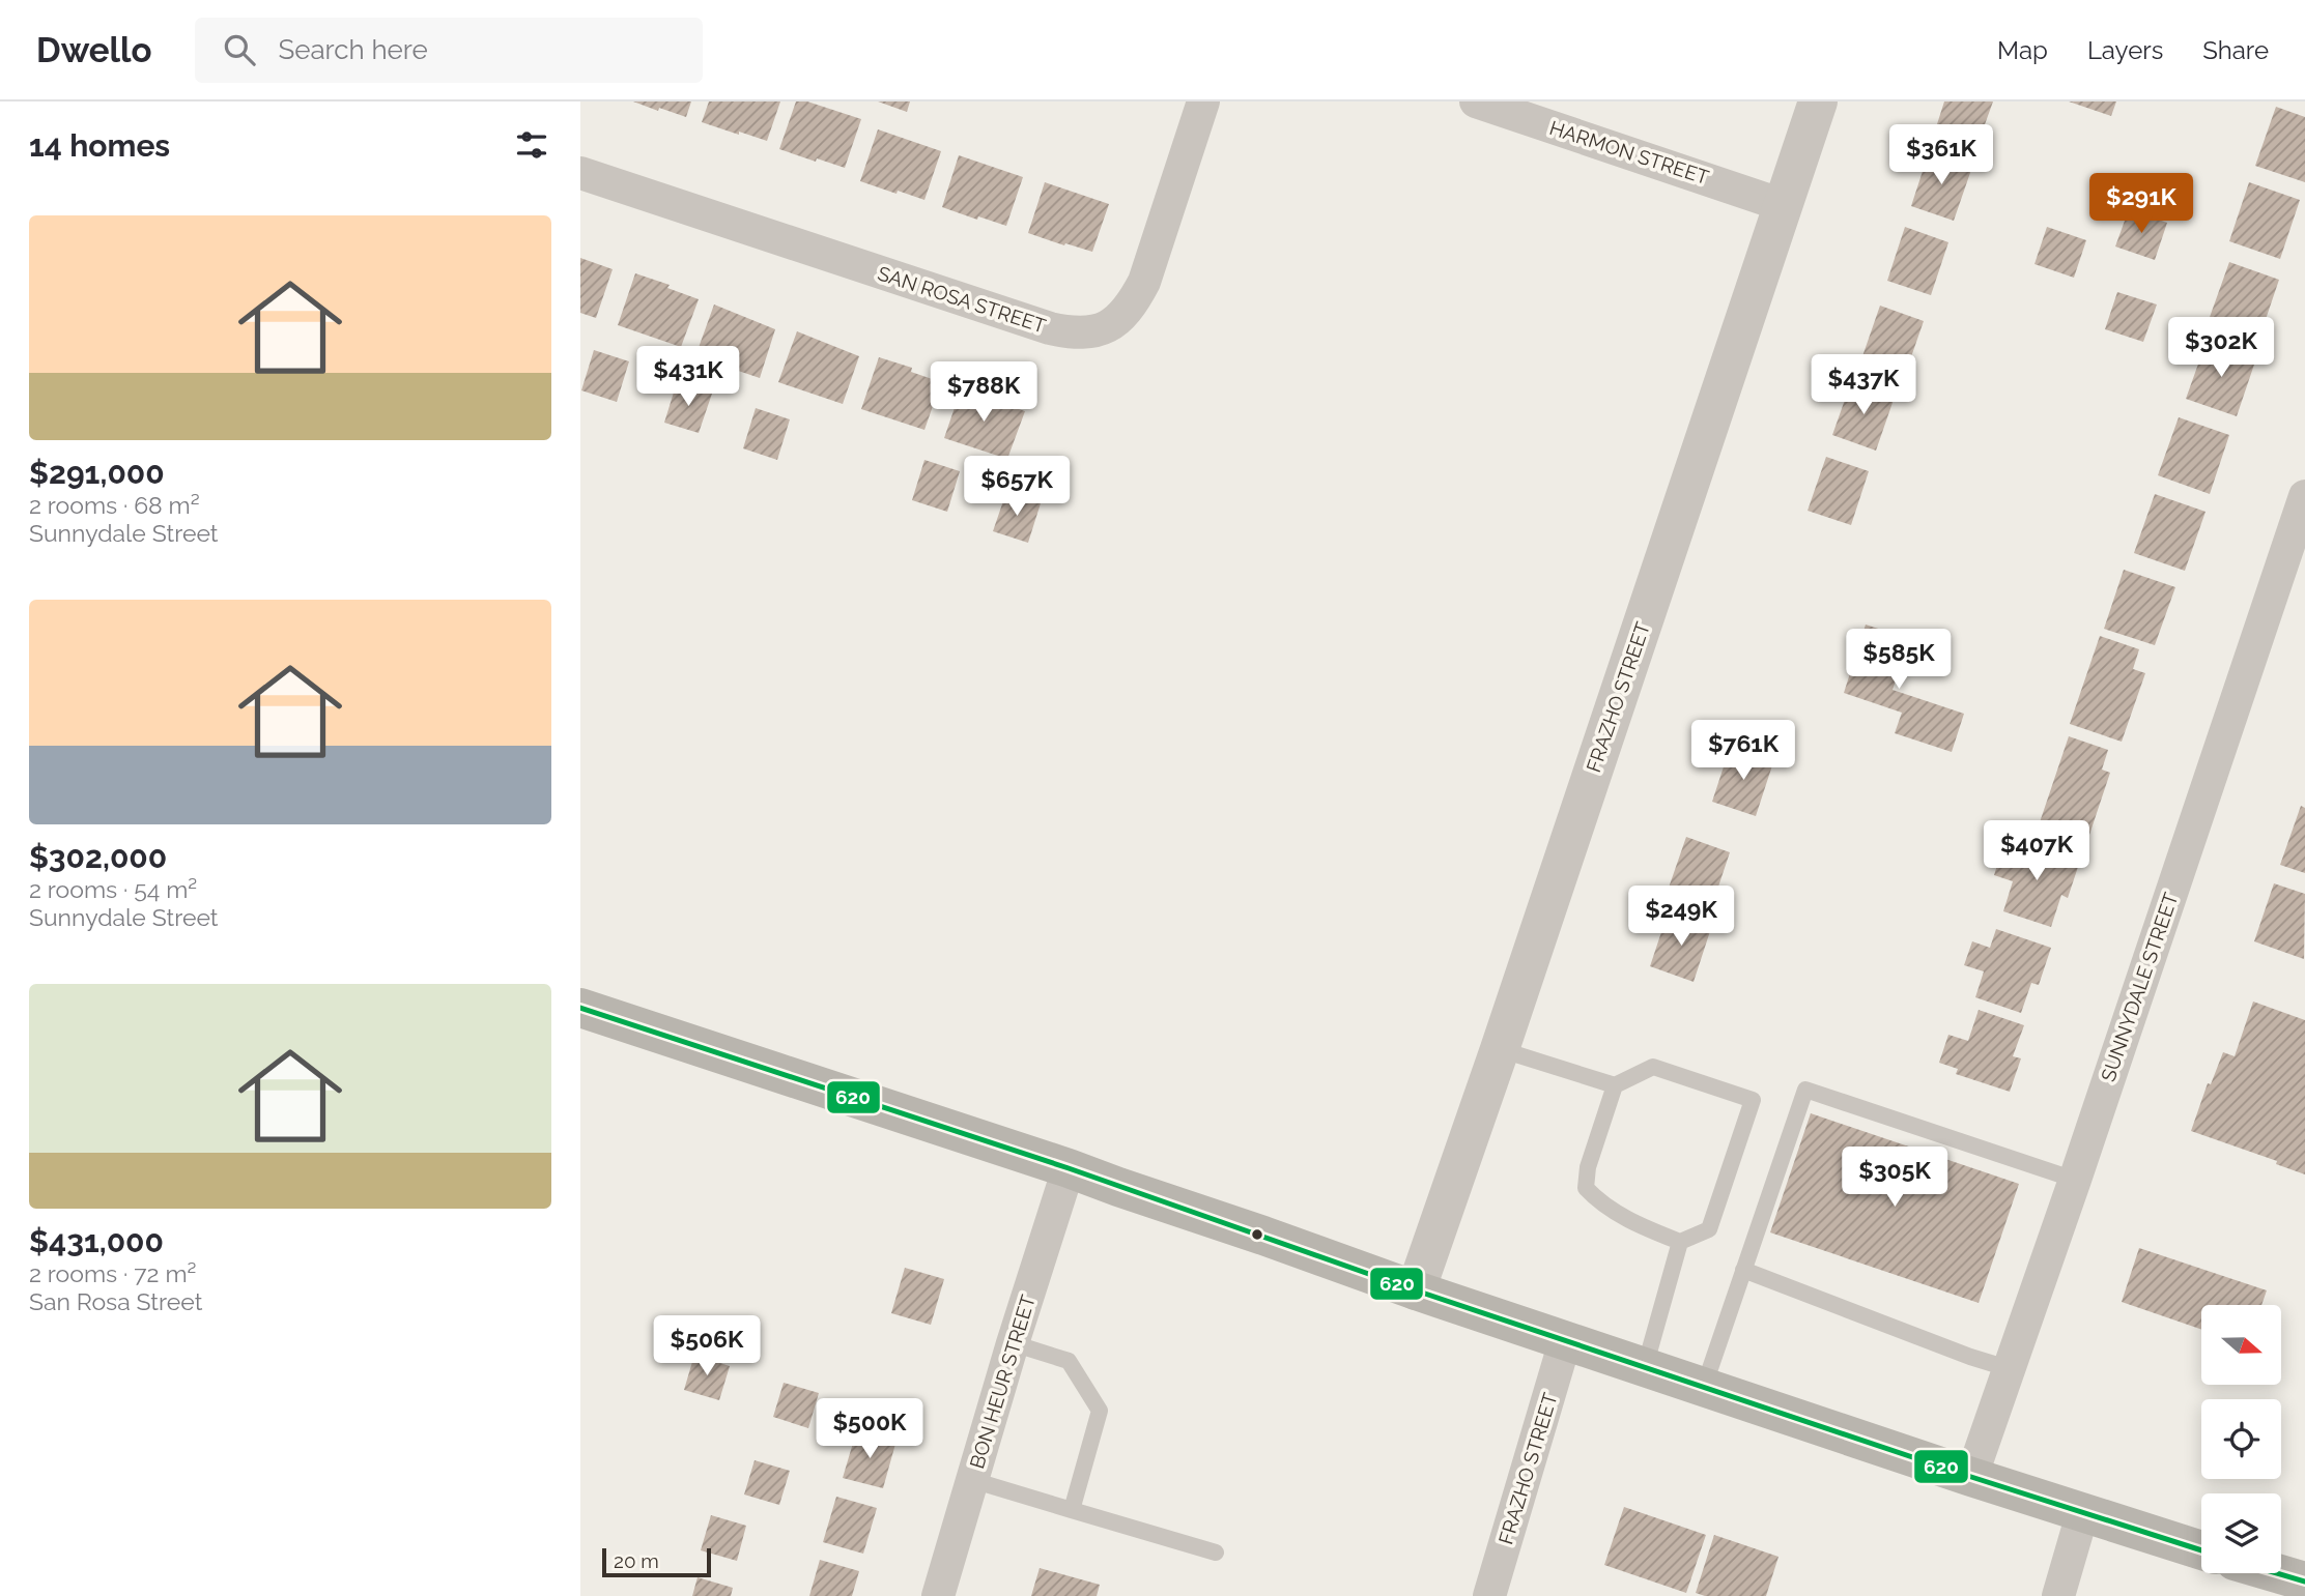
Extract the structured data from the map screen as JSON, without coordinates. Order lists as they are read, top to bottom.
{
  "streets": {
    "street": [
      "HARMON STREET",
      "SAN ROSA STREET",
      "FRAZHO STREET",
      "SUNNYDALE STREET",
      "BON HEUR STREET"
    ]
  },
  "crossings": [
    ["HARMON STREET", "FRAZHO STREET"]
  ],
  "lines": ["transit line 620"],
  "scale_bar": "20 m",
  "north": "right",
  "page": {
    "header": "Dwello",
    "search": "Search here",
    "nav": ["Map", "Layers", "Share"],
    "heading": "14 homes",
    "price": [
      "$361K",
      "$291K",
      "$302K",
      "$431K",
      "$437K",
      "$788K",
      "$657K",
      "$585K",
      "$761K",
      "$407K",
      "$249K",
      "$305K",
      "$506K",
      "$500K"
    ],
    "list": [
      {
        "name": "$291,000",
        "note": "2 rooms · 68 m² · Sunnydale Street"
      },
      {
        "name": "$302,000",
        "note": "2 rooms · 54 m² · Sunnydale Street"
      },
      {
        "name": "$431,000",
        "note": "2 rooms · 72 m² · San Rosa Street"
      }
    ],
    "scale": "20 m"
  }
}
